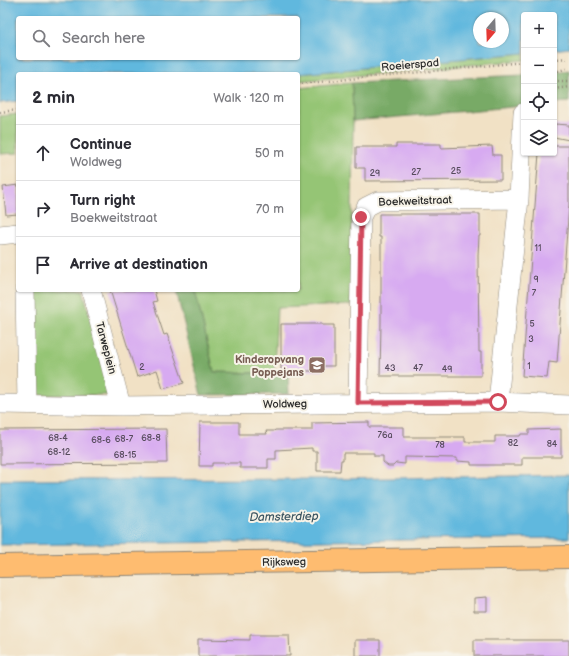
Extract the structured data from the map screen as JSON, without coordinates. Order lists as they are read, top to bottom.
{
  "streets": {
    "main road": ["Rijksweg"],
    "street": ["Boekweitstraat", "Tarweplein", "Woldweg"],
    "path": ["Roeierspad"]
  },
  "crossings": [
    ["Boekweitstraat", "Woldweg"],
    ["Tarweplein", "Woldweg"]
  ],
  "water": ["Damsterdiep"],
  "places": {
    "school or university": ["Kinderopvang Poppejans"]
  },
  "house_numbers": [
    "25",
    "27",
    "29",
    "11",
    "9",
    "7",
    "5",
    "3",
    "1",
    "2",
    "43",
    "47",
    "49",
    "76a",
    "68-4",
    "68-8",
    "68-7",
    "68-6",
    "82",
    "84",
    "78",
    "68-12",
    "68-15"
  ],
  "north": "bottom",
  "page": {
    "map_buttons": ["+", "−"],
    "search": "Search here",
    "heading": ["2 min", "Walk · 120 m"],
    "list": [
      ["Continue", "Woldweg", "50 m"],
      ["Turn right", "Boekweitstraat", "70 m"],
      "Arrive at destination"
    ]
  }
}
